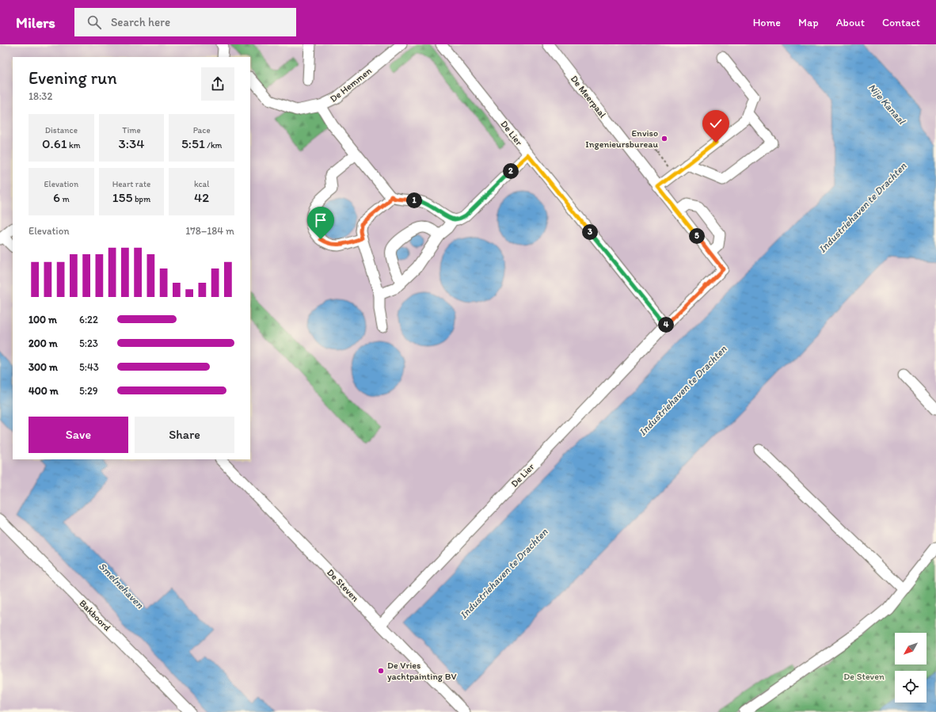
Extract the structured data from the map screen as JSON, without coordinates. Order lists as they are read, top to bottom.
{
  "streets": {
    "street": [
      "De Hemmen",
      "De Meerpaal",
      "De Lier",
      "De Steven",
      "Bakboord"
    ]
  },
  "crossings": [
    ["De Meerpaal", "De Lier"],
    ["De Lier", "De Steven"]
  ],
  "water": ["Nije Kanaal", "Industriehaven te Drachten", "Smelnehaven"],
  "parks": ["De Steven"],
  "places": ["Enviso Ingenieursbureau", "De Vries yachtpainting BV"],
  "north": "bottom left",
  "page": {
    "header": "Milers",
    "search": "Search here",
    "nav": [
      "Home",
      "Map",
      "About",
      "Contact"
    ],
    "heading": ["Evening run", "18:32"],
    "stats": [
      ["Distance", "0.61 km"],
      ["Time", "3:34"],
      ["Pace", "5:51 /km"],
      ["Elevation", "6 m"],
      ["Heart rate", "155 bpm"],
      ["kcal", "42"]
    ],
    "pins": [
      "2",
      "1",
      "3",
      "5",
      "4"
    ],
    "chart": ["Elevation", "178–184 m"],
    "list": [
      {
        "name": "100 m",
        "note": "6:22"
      },
      {
        "name": "200 m",
        "note": "5:23"
      },
      {
        "name": "300 m",
        "note": "5:43"
      },
      {
        "name": "400 m",
        "note": "5:29"
      }
    ],
    "buttons": ["Save", "Share"]
  }
}
